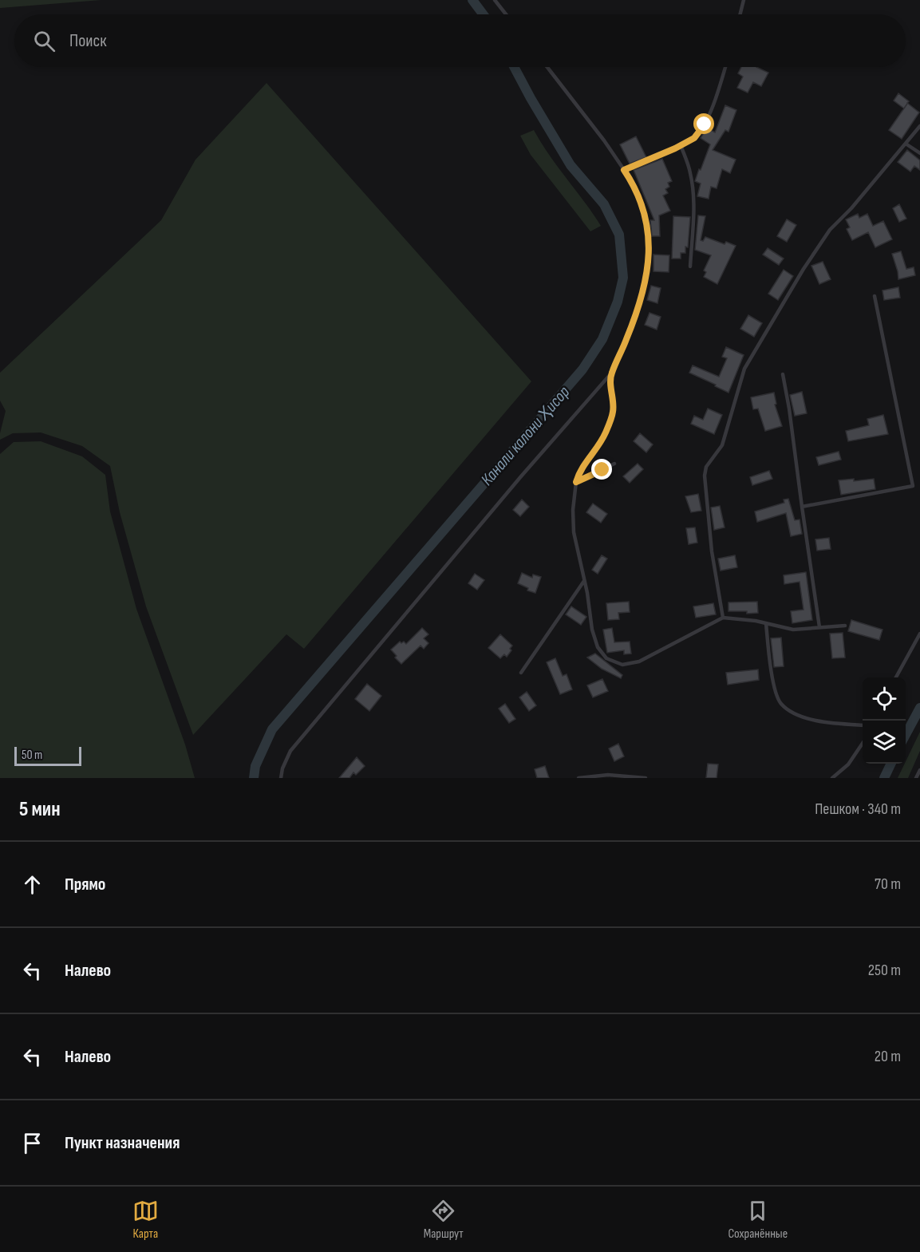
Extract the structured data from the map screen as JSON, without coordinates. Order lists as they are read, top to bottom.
{
  "water": ["Канали калони Ҳисор"],
  "scale_bar": "50 m",
  "page": {
    "search": "Поиск",
    "scale": "50 m",
    "heading": ["5 мин", "Пешком · 340 m"],
    "list": [
      ["Прямо", "70 m"],
      ["Налево", "250 m"],
      ["Налево", "20 m"],
      "Пункт назначения"
    ],
    "nav": ["Карта", "Маршрут", "Сохранённые"]
  }
}
